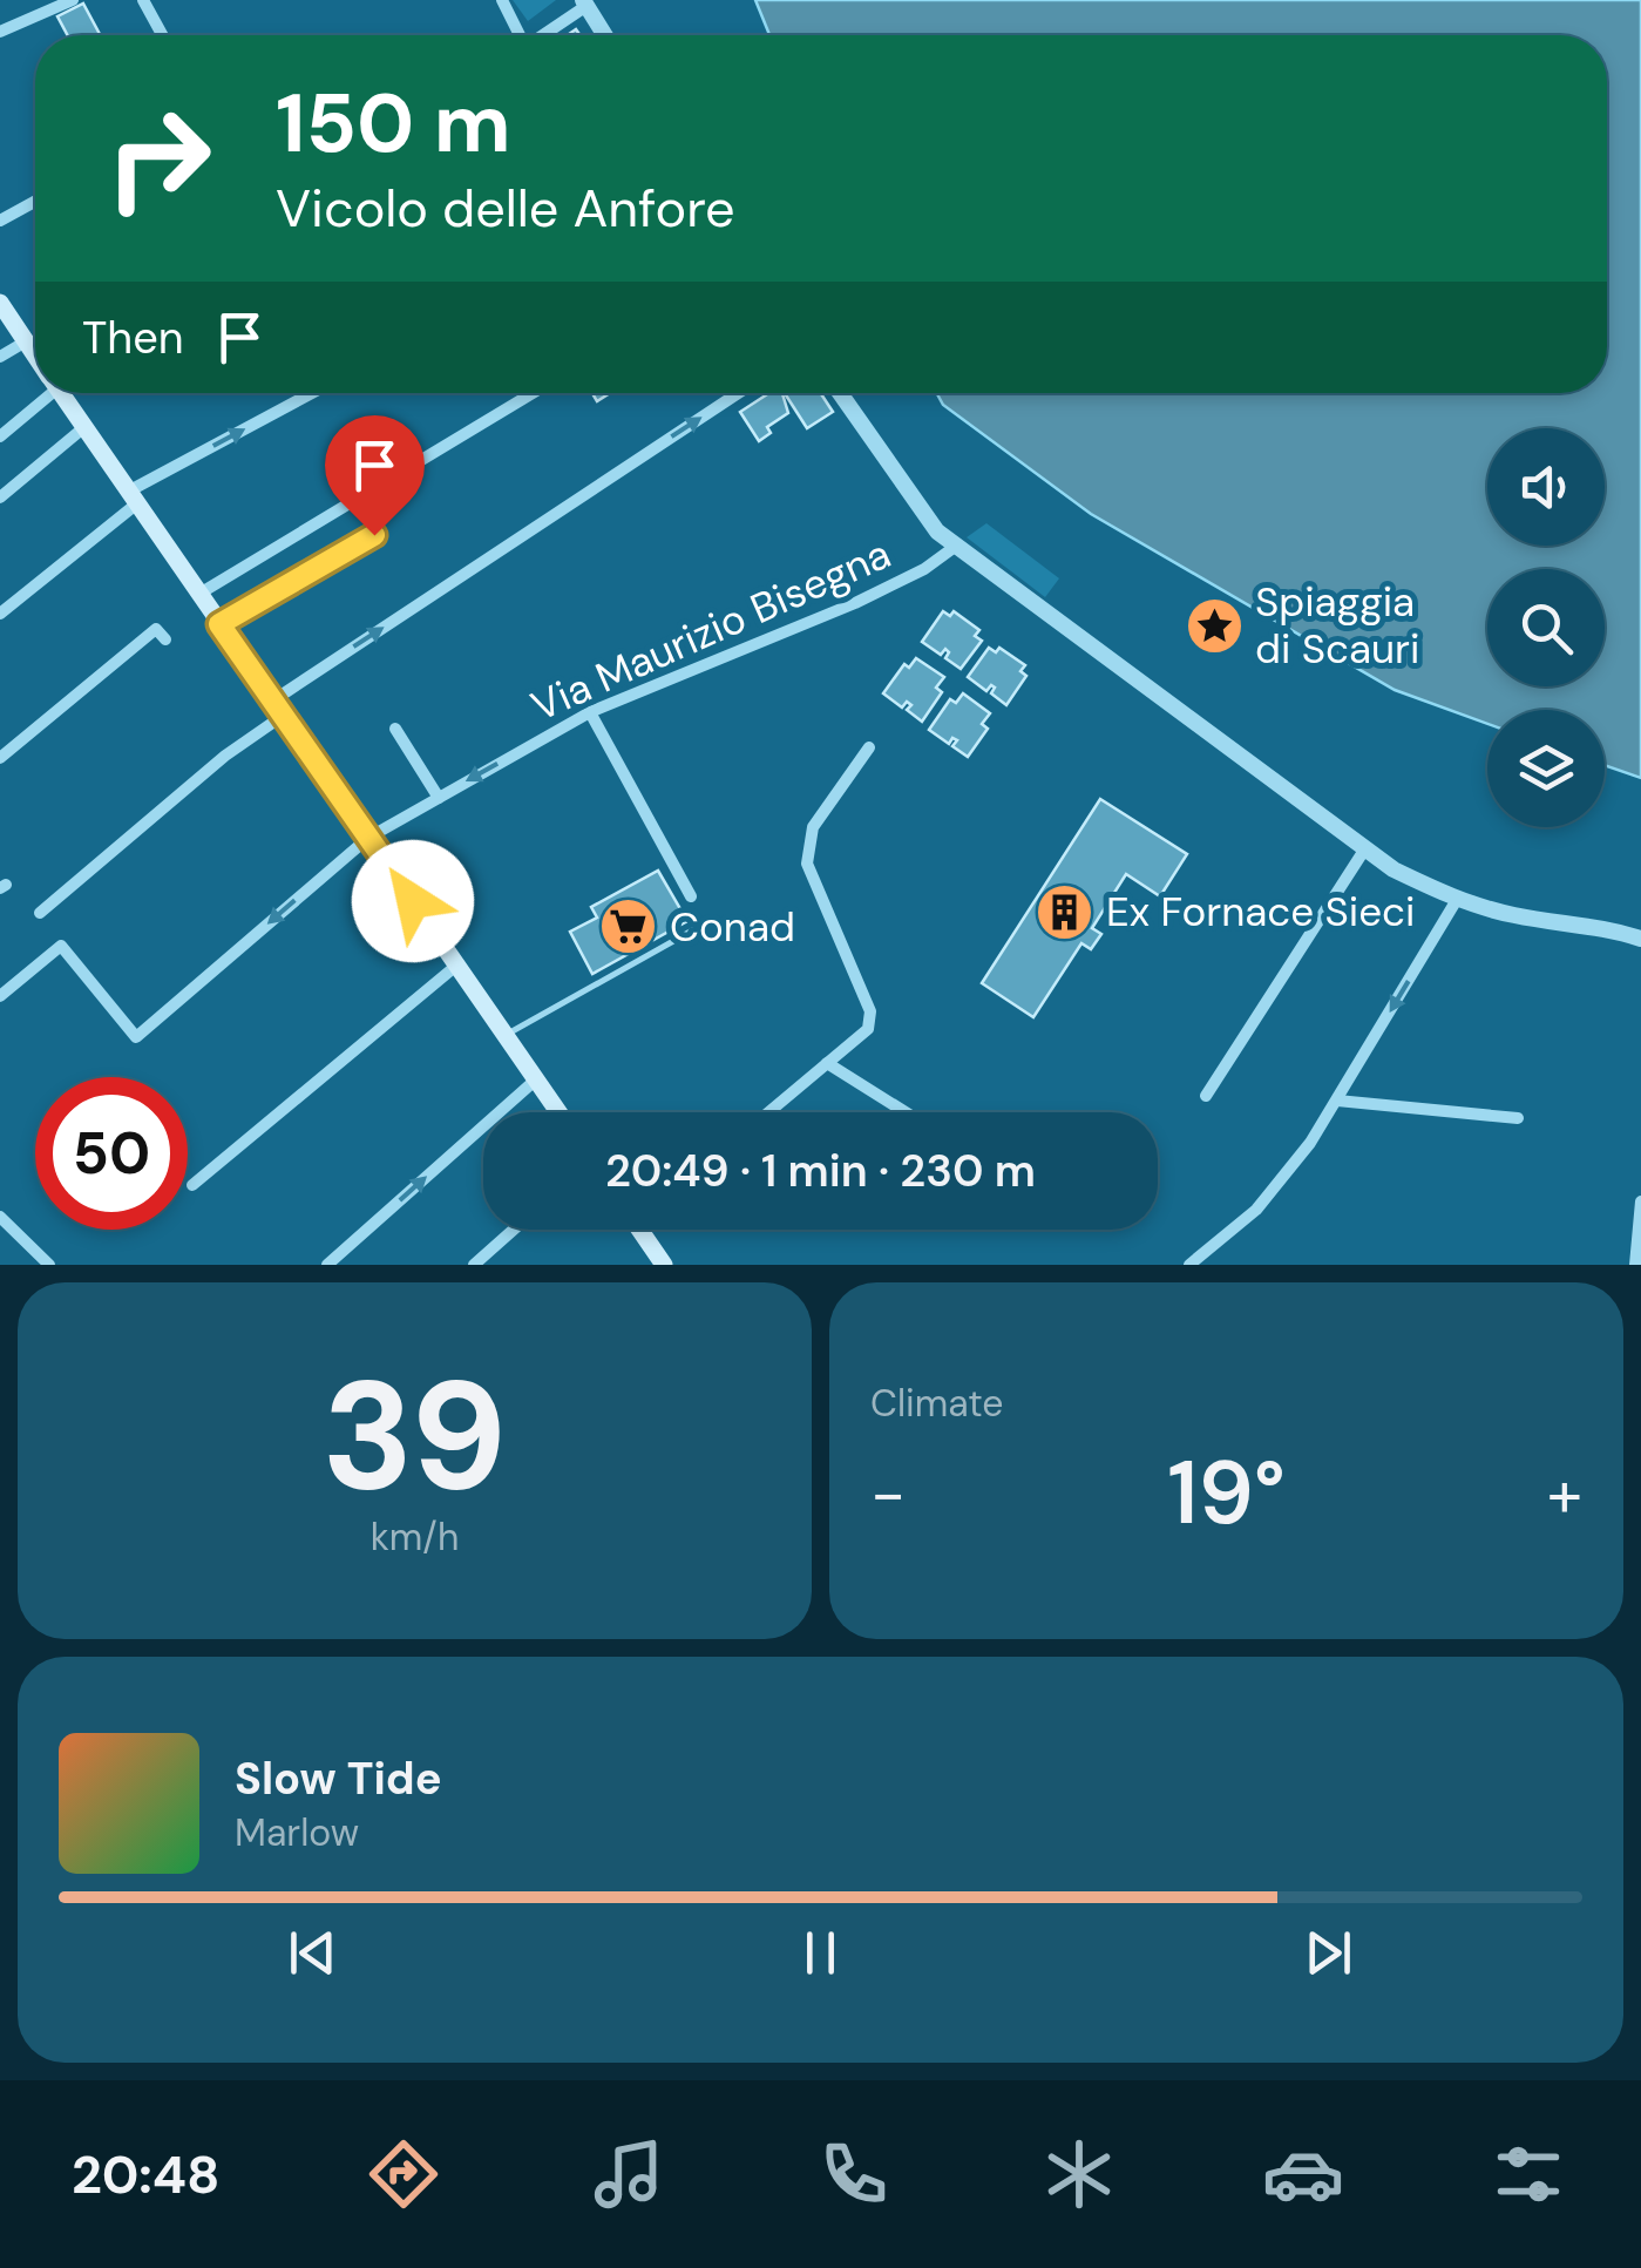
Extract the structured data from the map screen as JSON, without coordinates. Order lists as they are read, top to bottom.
{
  "streets": {
    "street": ["Via Maurizio Bisegna"]
  },
  "one_way": ["Via Maurizio Bisegna"],
  "places": {
    "place": ["Spiaggia di Scauri"],
    "building": ["Ex Fornace Sieci"],
    "supermarket": ["Conad"]
  },
  "page": {
    "turn": ["150 m", "Vicolo delle Anfore"],
    "then": "Then",
    "limit": "50",
    "trip": "20:49 · 1 min · 230 m",
    "tile": [
      ["39", "km/h"],
      "Climate"
    ],
    "heat": ["−", "19°", "+"],
    "song": ["Slow Tide", "Marlow"],
    "tabs": "20:48"
  }
}
